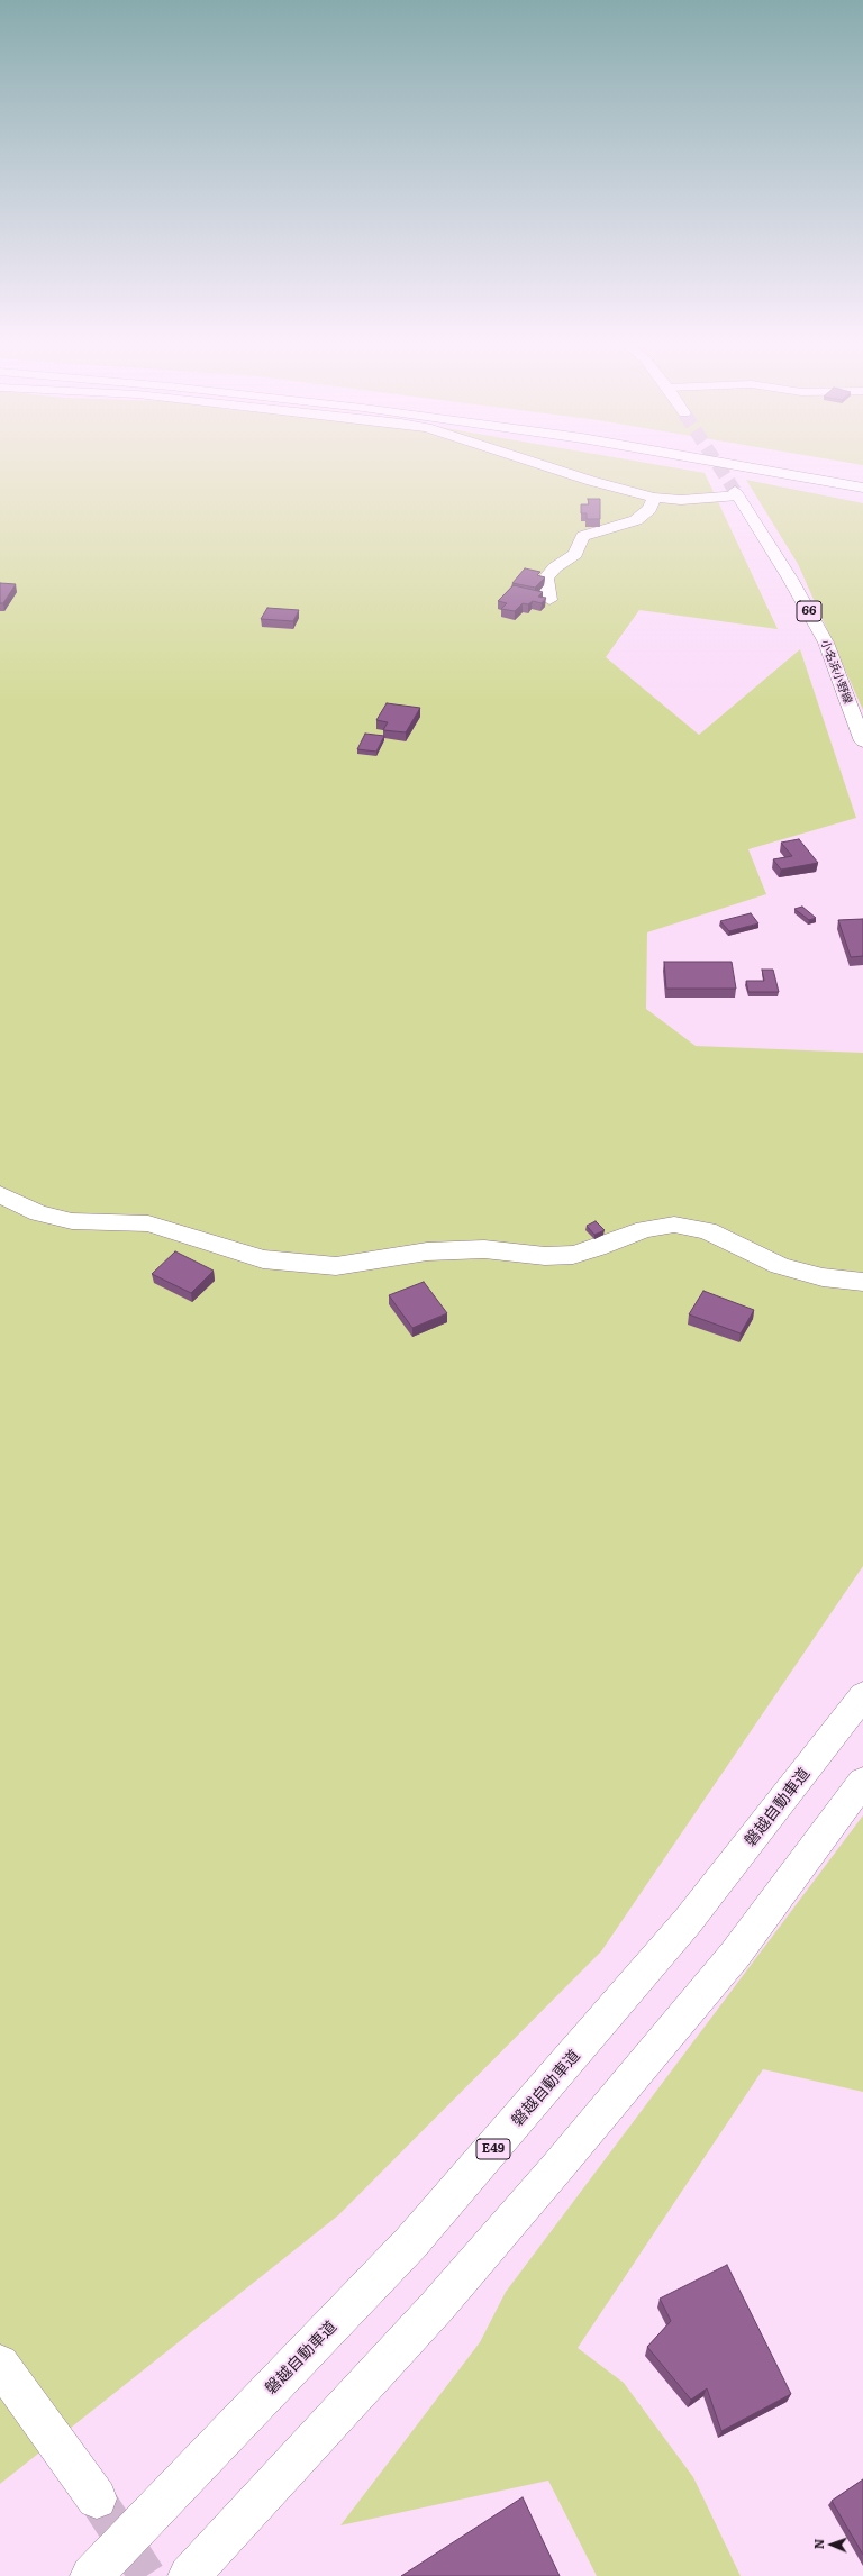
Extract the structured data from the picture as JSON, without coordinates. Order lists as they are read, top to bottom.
{
  "streets": {
    "main road": [
      "66",
      "小名浜小野線",
      "磐越自動車道",
      "E49"
    ]
  },
  "north": "left"
}
